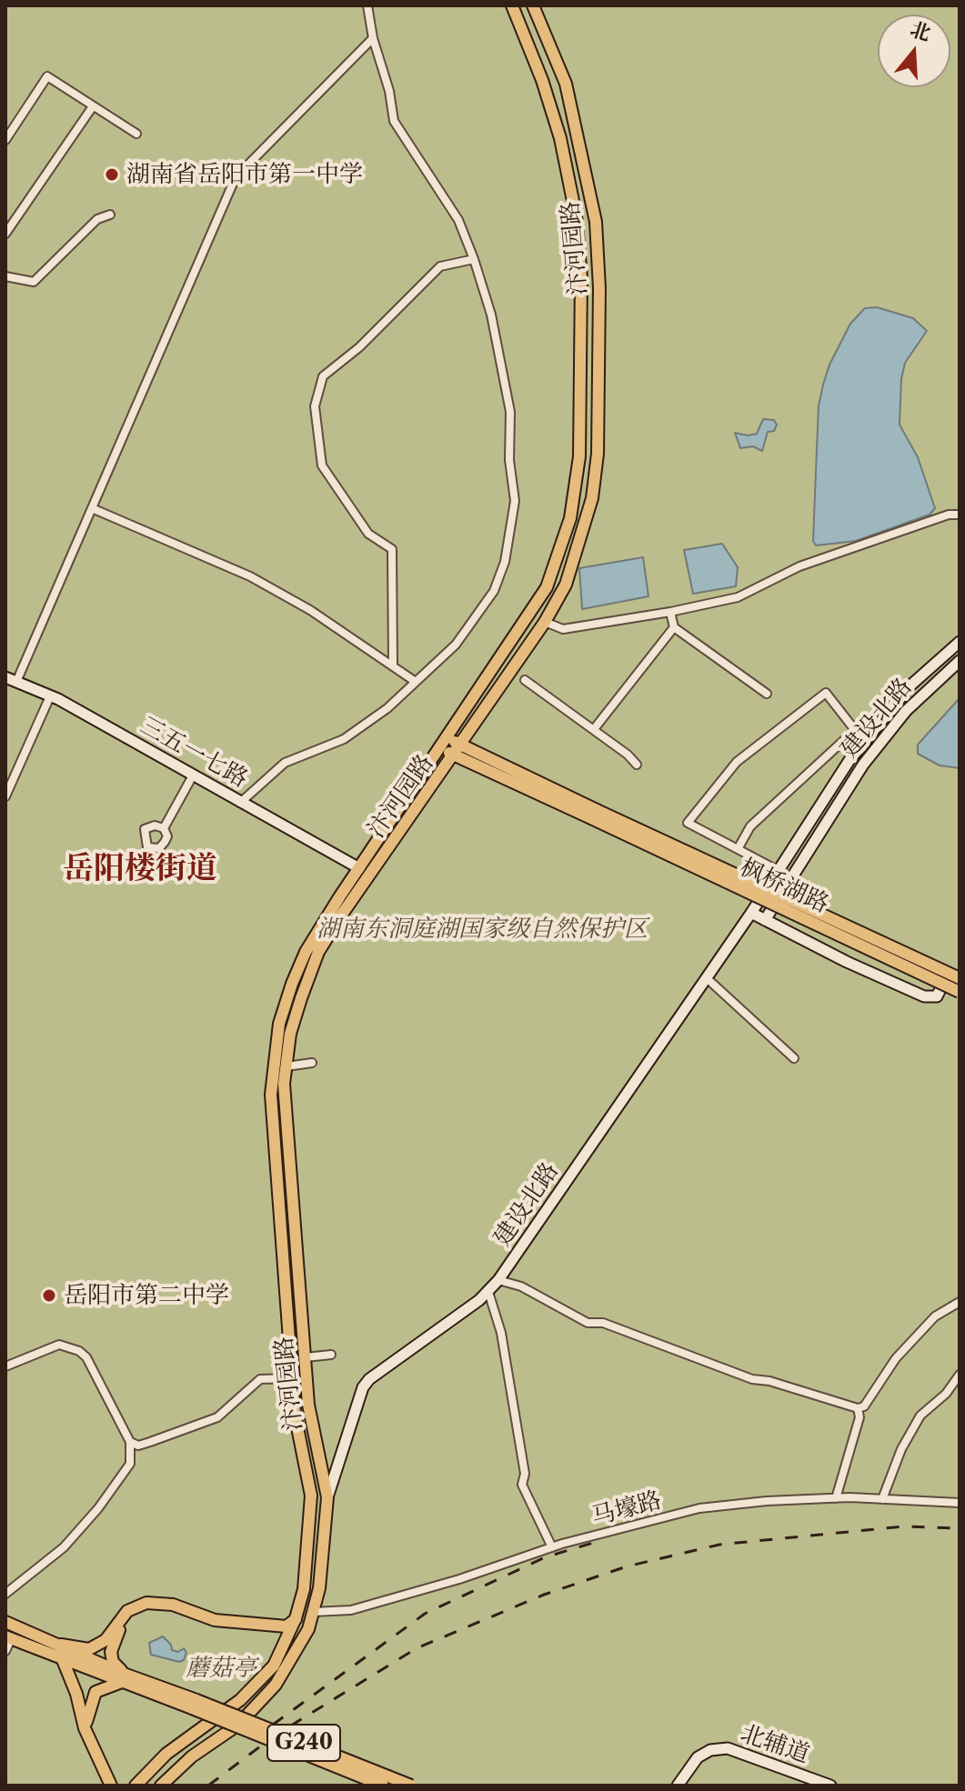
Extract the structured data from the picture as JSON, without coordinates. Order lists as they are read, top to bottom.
{
  "streets": {
    "main road": [
      "汴河园路",
      "建设北路",
      "三五一七路",
      "枫桥湖路",
      "G240",
      "北辅道"
    ],
    "street": ["马壕路"]
  },
  "crossings": [
    ["汴河园路", "建设北路"],
    ["汴河园路", "三五一七路"],
    ["汴河园路", "马壕路"]
  ],
  "districts": ["岳阳楼街道"],
  "parks": ["湖南东洞庭湖国家级自然保护区", "蘑菇亭"],
  "places": ["湖南省岳阳市第一中学", "岳阳市第二中学"],
  "north": "top"
}
